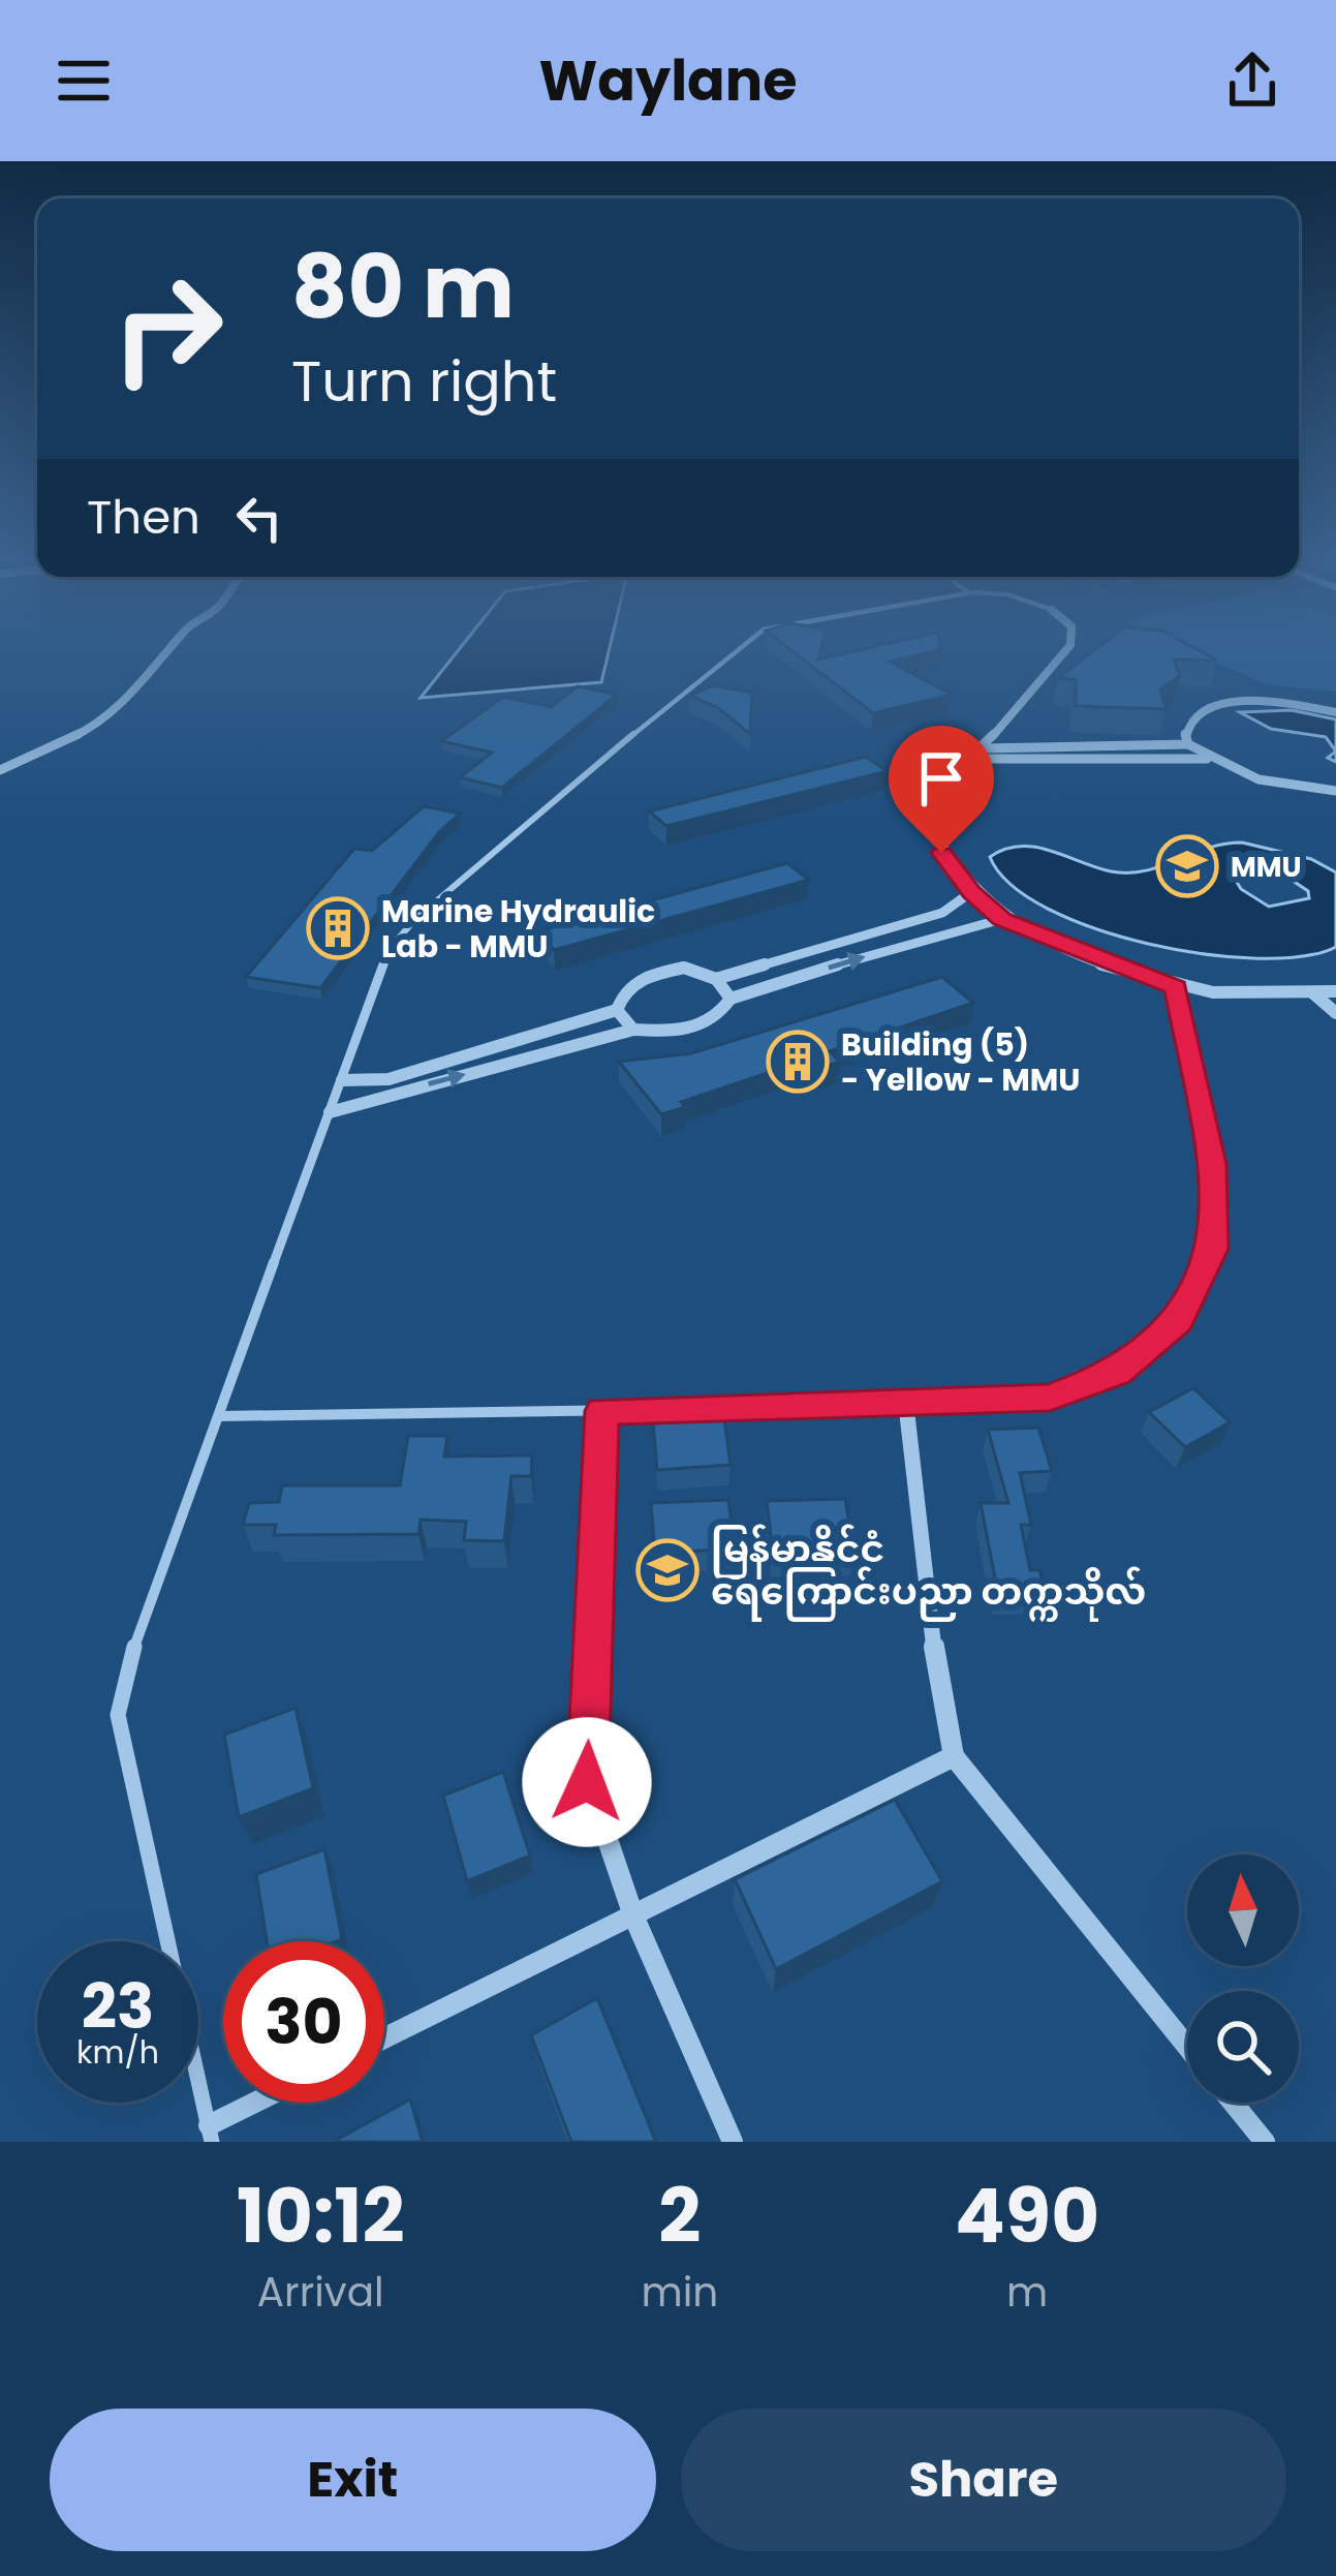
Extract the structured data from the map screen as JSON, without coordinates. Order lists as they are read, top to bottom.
{
  "places": {
    "school or university": ["MMU", "မြန်မာနိုင်ငံ ရေကြောင်းပညာ တက္ကသိုလ်"],
    "building": ["Marine Hydraulic Lab - MMU", "Building (5) - Yellow - MMU"]
  },
  "north": "top",
  "page": {
    "header": "Waylane",
    "turn": ["80 m", "Turn right"],
    "then": "Then",
    "speed": "23 km/h",
    "limit": "30",
    "eta": [
      "10:12",
      "Arrival",
      "2",
      "min",
      "490",
      "m"
    ],
    "buttons": ["Exit", "Share"]
  }
}
